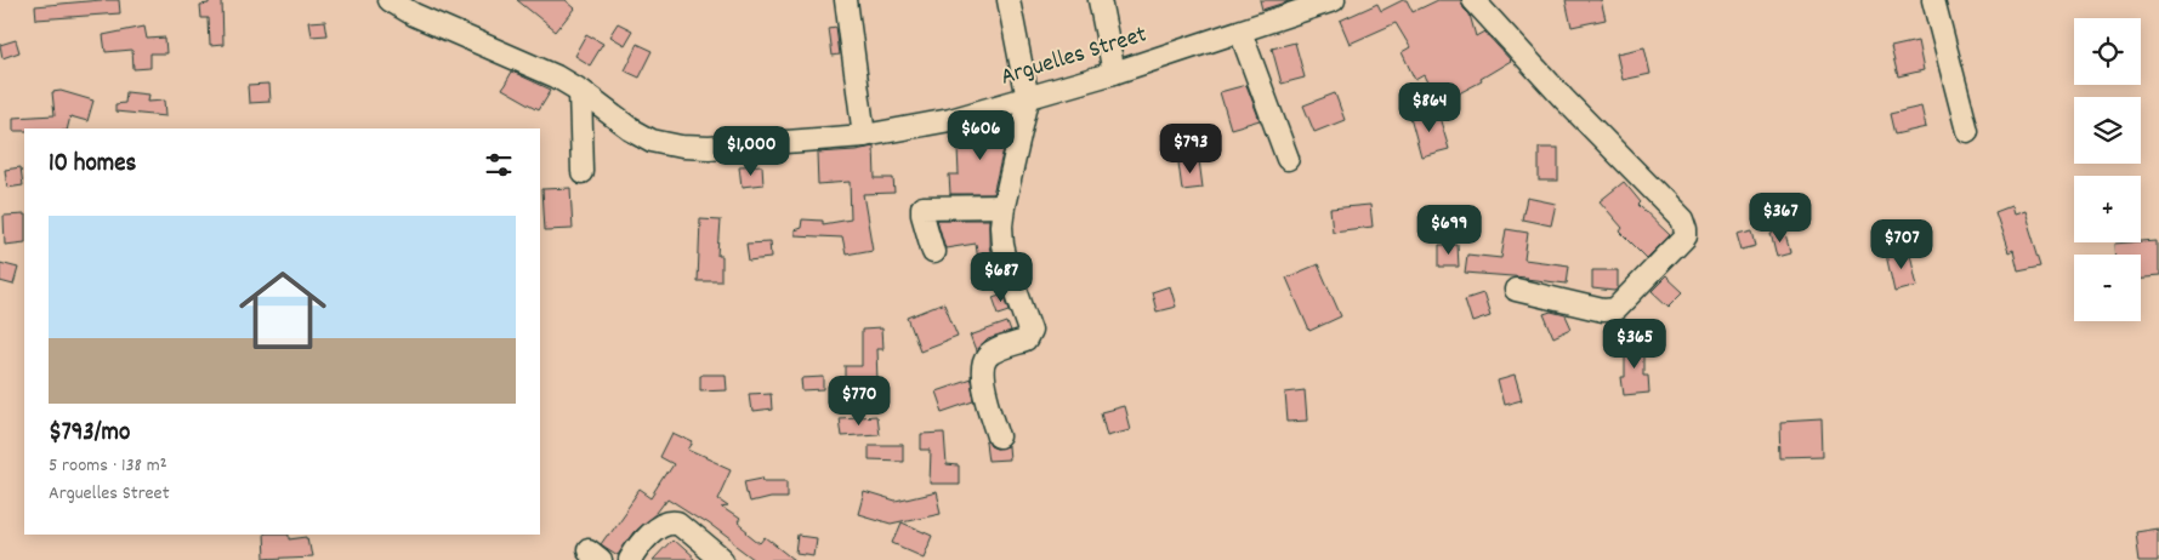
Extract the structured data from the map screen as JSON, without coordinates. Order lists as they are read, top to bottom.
{
  "streets": {
    "street": ["Arguelles Street"]
  },
  "page": {
    "map_buttons": ["+", "−"],
    "price": [
      "$864",
      "$606",
      "$793",
      "$1,000",
      "$367",
      "$699",
      "$707",
      "$687",
      "$365",
      "$770"
    ],
    "heading": "10 homes",
    "list": [
      {
        "name": "$793/mo",
        "note": "5 rooms · 138 m² · Arguelles Street"
      }
    ]
  }
}
